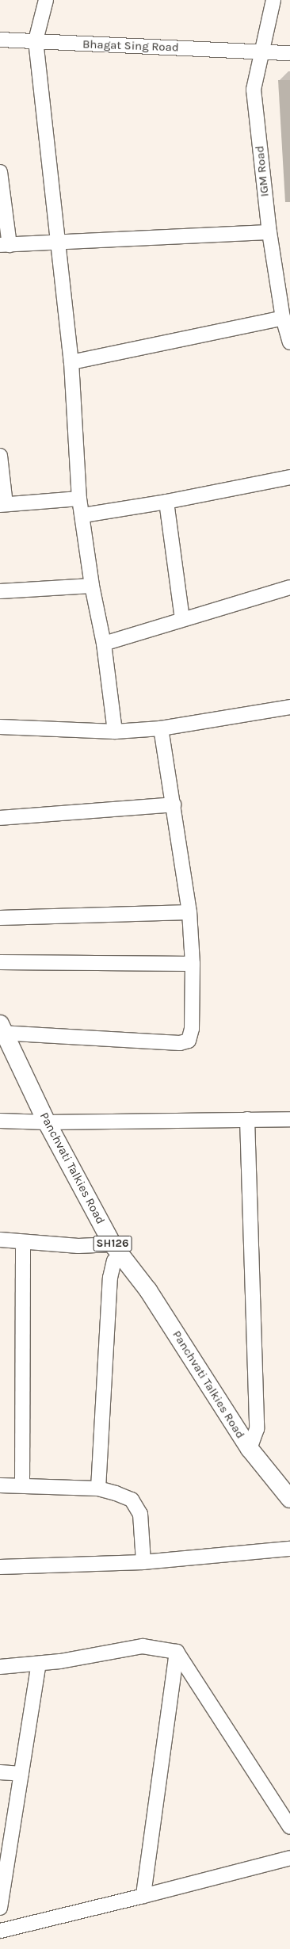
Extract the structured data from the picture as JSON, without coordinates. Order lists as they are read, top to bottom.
{
  "streets": {
    "main road": ["Panchvati Talkies Road", "SH126"],
    "street": ["Bhagat Sing Road", "IGM Road"]
  },
  "crossings": [
    ["Bhagat Sing Road", "IGM Road"]
  ]
}
